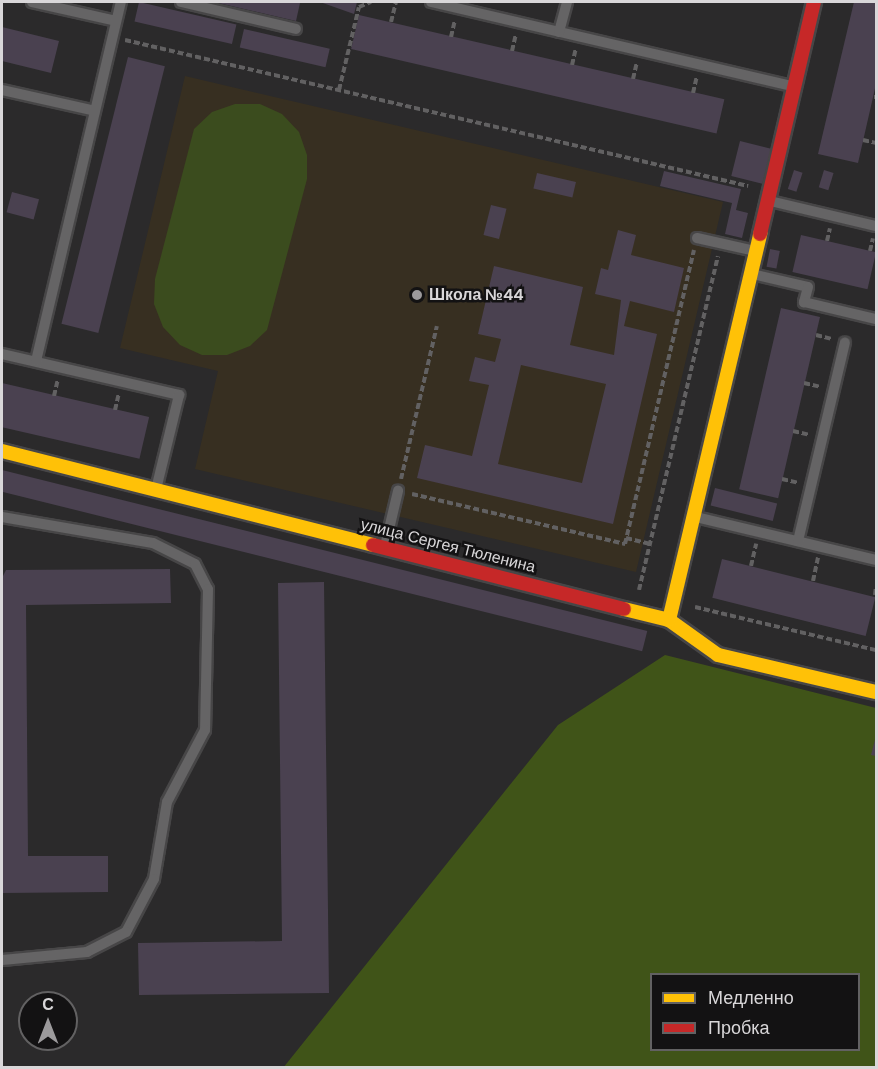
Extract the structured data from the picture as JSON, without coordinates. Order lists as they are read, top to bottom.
{
  "streets": {
    "street": ["улица Сергея Тюленина"]
  },
  "places": ["Школа №44"],
  "legend": ["Медленно", "Пробка"],
  "north": "top"
}
